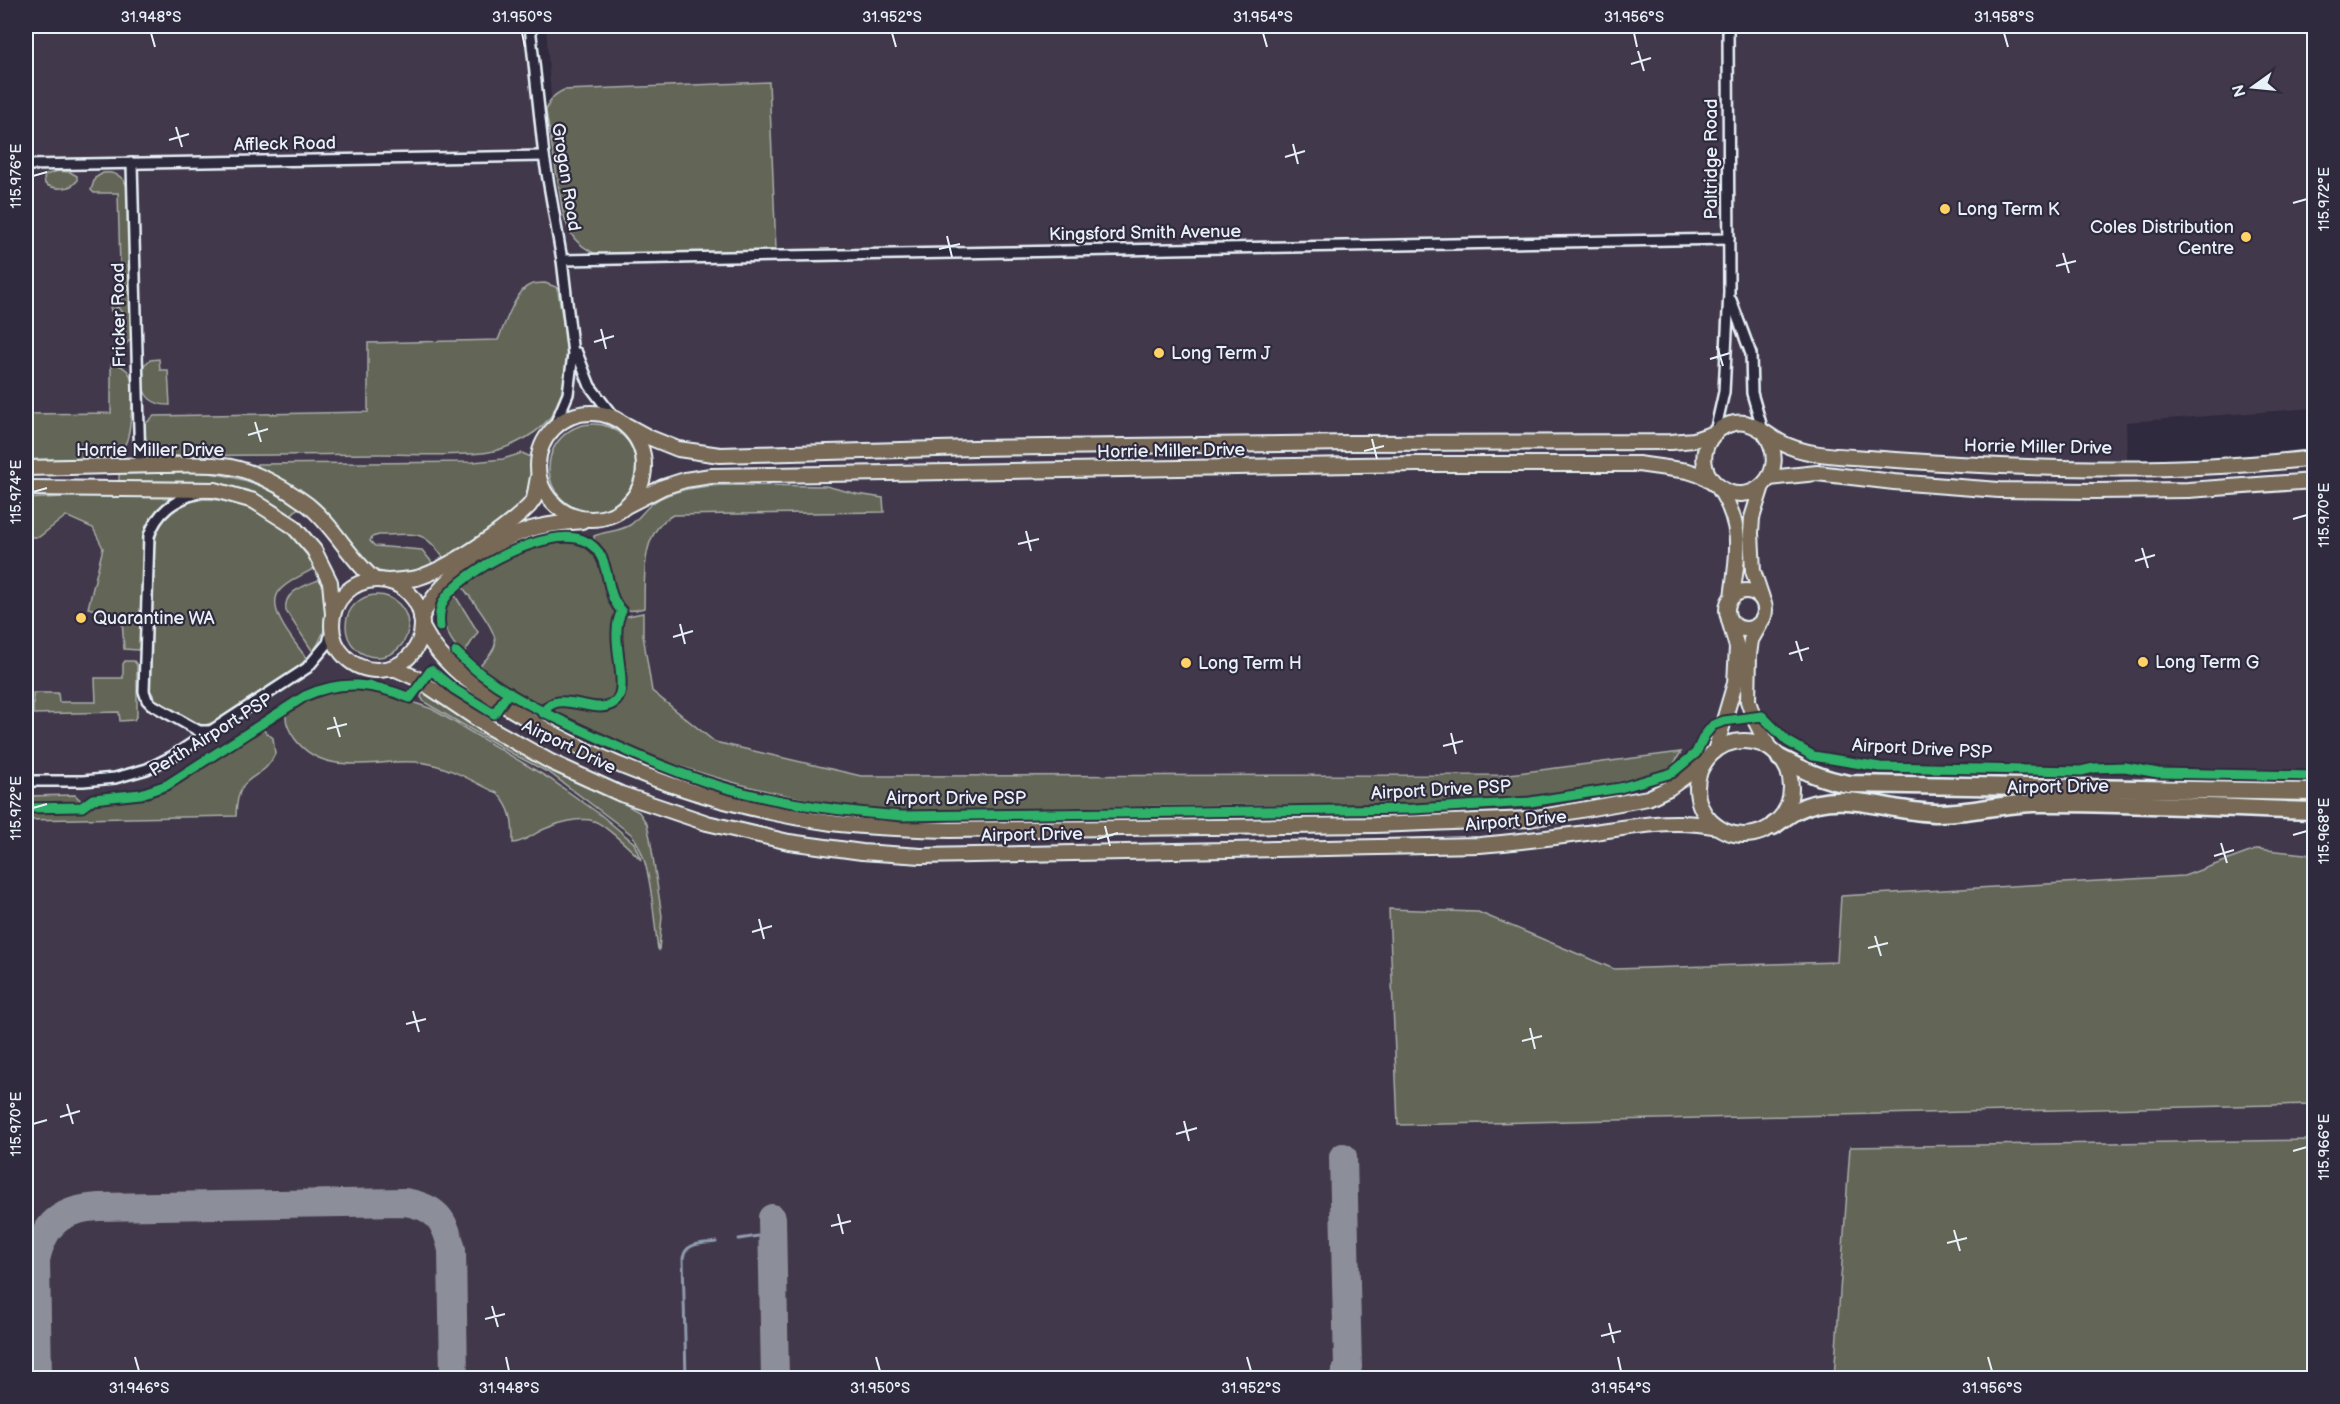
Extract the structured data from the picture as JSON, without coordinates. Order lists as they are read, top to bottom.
{
  "streets": {
    "highway": ["Airport Drive"],
    "main road": ["Horrie Miller Drive"],
    "street": [
      "Affleck Road",
      "Paltridge Road",
      "Grogan Road",
      "Kingsford Smith Avenue",
      "Fricker Road"
    ],
    "cycle path": ["Perth Airport PSP", "Airport Drive PSP"]
  },
  "crossings": [
    ["Affleck Road", "Grogan Road"],
    ["Affleck Road", "Fricker Road"],
    ["Paltridge Road", "Kingsford Smith Avenue"],
    ["Paltridge Road", "Horrie Miller Drive"],
    ["Grogan Road", "Kingsford Smith Avenue"],
    ["Grogan Road", "Horrie Miller Drive"],
    ["Fricker Road", "Horrie Miller Drive"],
    ["Horrie Miller Drive", "Airport Drive"]
  ],
  "places": [
    "Long Term K",
    "Coles Distribution Centre",
    "Long Term J",
    "Quarantine WA",
    "Long Term G",
    "Long Term H"
  ],
  "north": "left",
  "coordinates": [
    "31.948°S",
    "31.950°S",
    "31.952°S",
    "31.954°S",
    "31.956°S",
    "31.958°S",
    "115.976°E",
    "115.972°E",
    "115.974°E",
    "115.970°E",
    "115.968°E",
    "115.966°E",
    "31.946°S"
  ]
}
